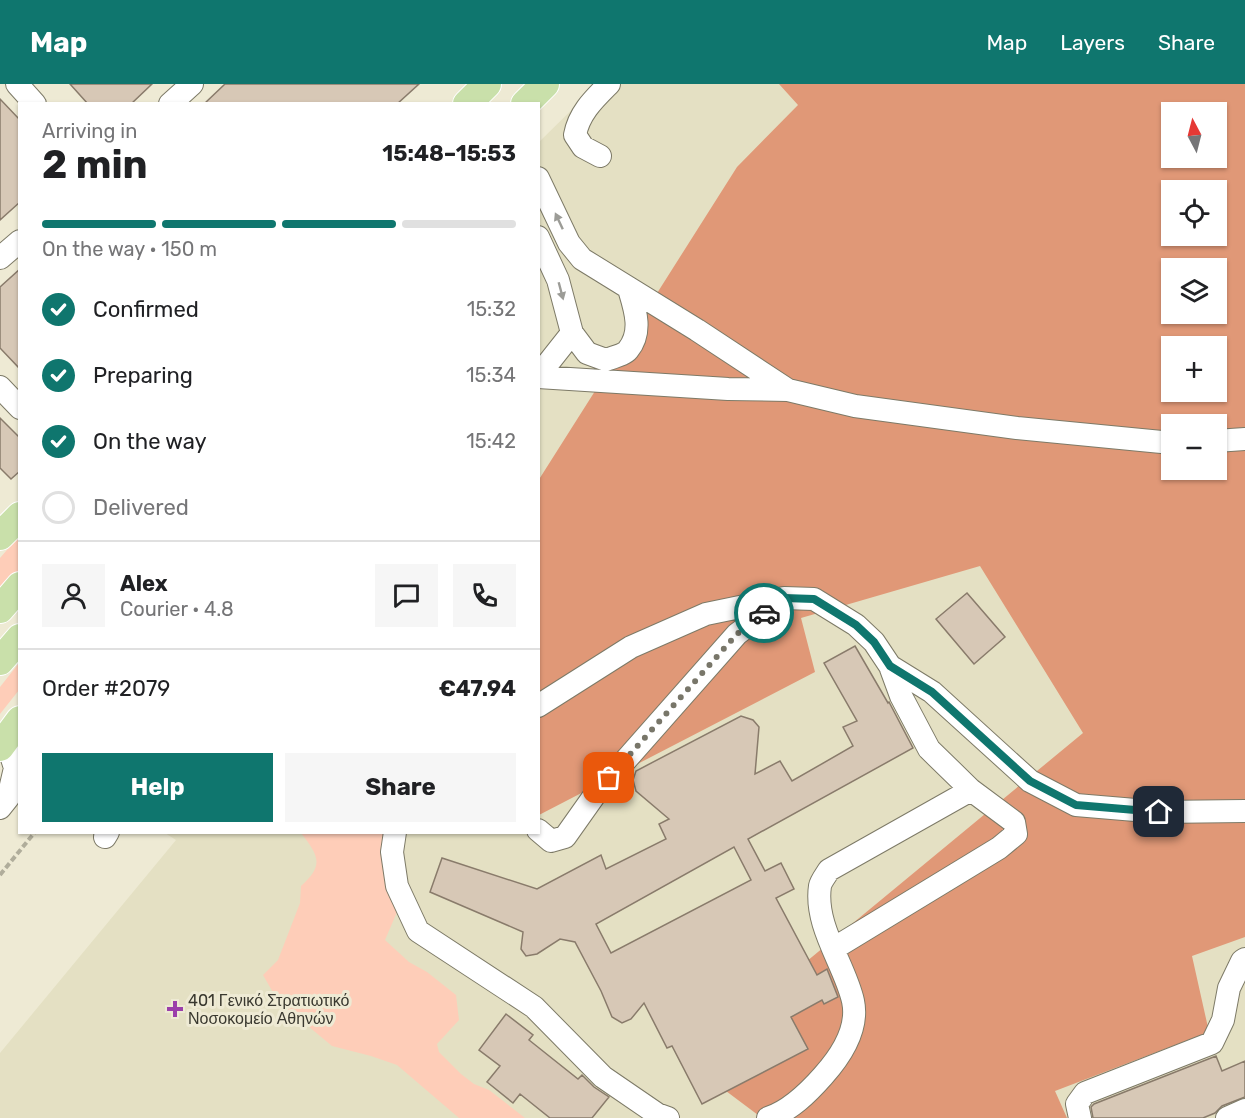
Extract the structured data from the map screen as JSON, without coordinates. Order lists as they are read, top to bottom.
{
  "places": {
    "health": ["401 Γενικό Στρατιωτικό Νοσοκομείο Αθηνών"]
  },
  "north": "top",
  "page": {
    "header": "Map",
    "nav": ["Map", "Layers", "Share"],
    "map_buttons": ["+", "−"],
    "heading": ["2 min", "Arriving in", "15:48–15:53"],
    "panel": [
      "Alex",
      "Courier · 4.8",
      "Order #2079",
      "€47.94"
    ],
    "bar": "On the way · 150 m",
    "list": [
      ["Confirmed", "15:32"],
      ["Preparing", "15:34"],
      ["On the way", "15:42"],
      "Delivered"
    ],
    "buttons": ["Help", "Share"]
  }
}
